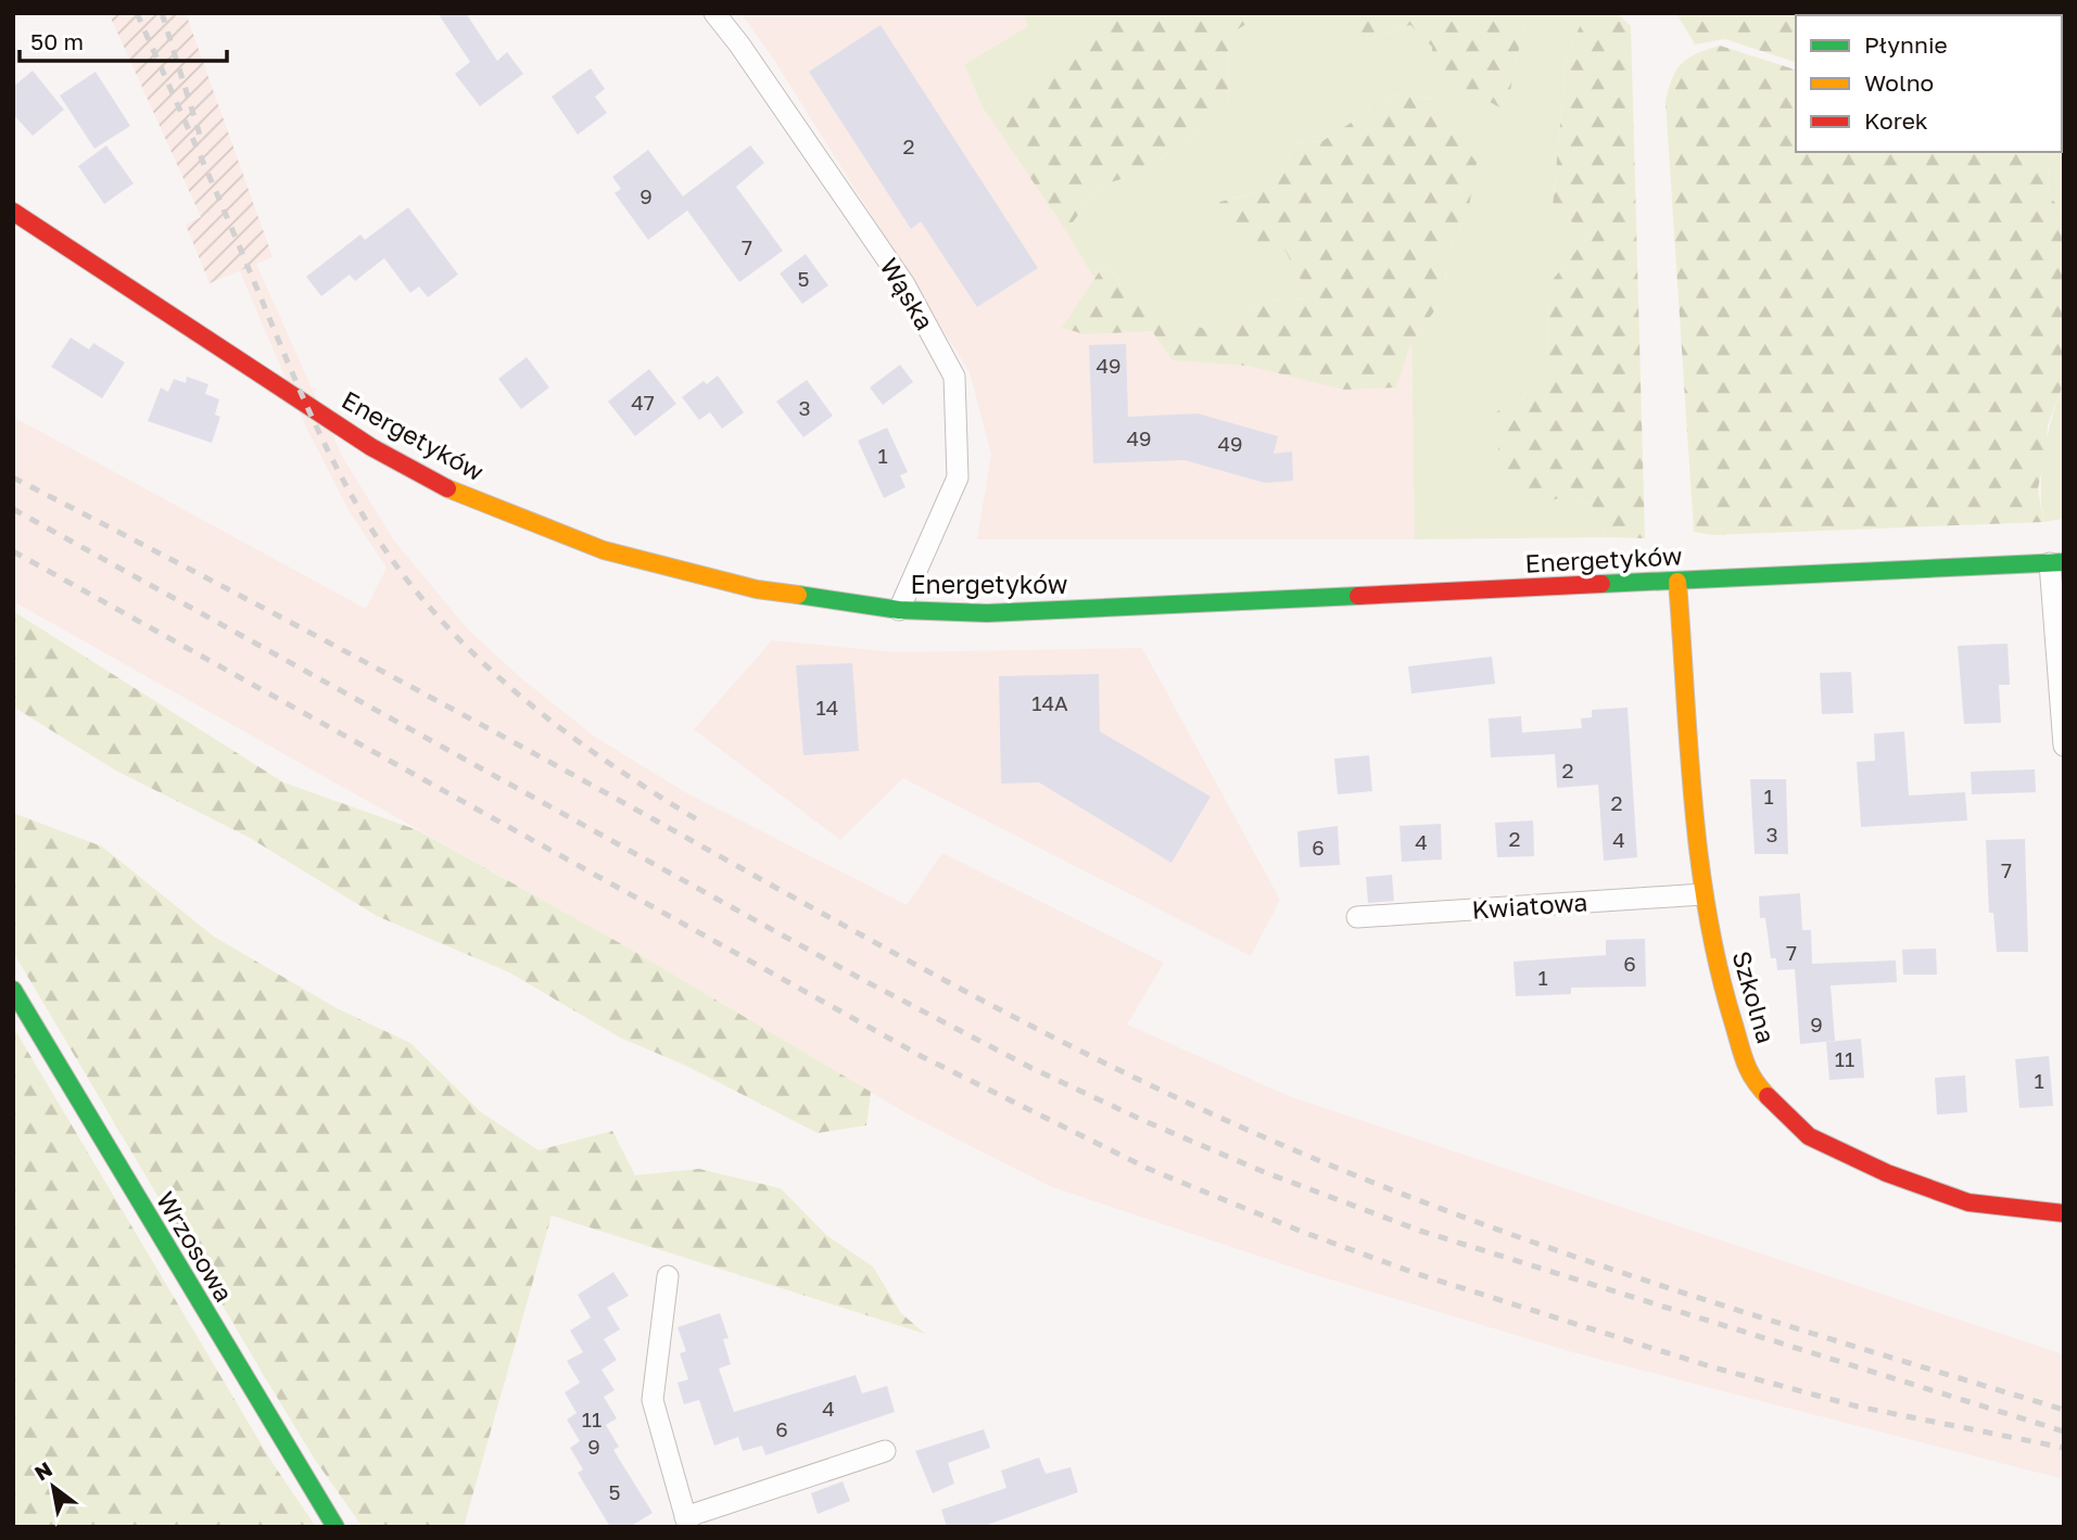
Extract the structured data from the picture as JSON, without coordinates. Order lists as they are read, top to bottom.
{
  "streets": {
    "main road": ["Energetyków", "Szkolna", "Wrzosowa"],
    "street": ["Wąska", "Kwiatowa"]
  },
  "crossings": [
    ["Wąska", "Energetyków"],
    ["Energetyków", "Szkolna"],
    ["Kwiatowa", "Szkolna"]
  ],
  "house_numbers": [
    "2",
    "9",
    "7",
    "5",
    "49",
    "47",
    "3",
    "49",
    "49",
    "1",
    "14A",
    "14",
    "2",
    "1",
    "2",
    "3",
    "2",
    "4",
    "4",
    "6",
    "7",
    "7",
    "6",
    "1",
    "9",
    "11",
    "1",
    "4",
    "11",
    "6",
    "9",
    "5"
  ],
  "legend": ["Płynnie", "Wolno", "Korek"],
  "scale_bar": "50 m",
  "north": "top left"
}
